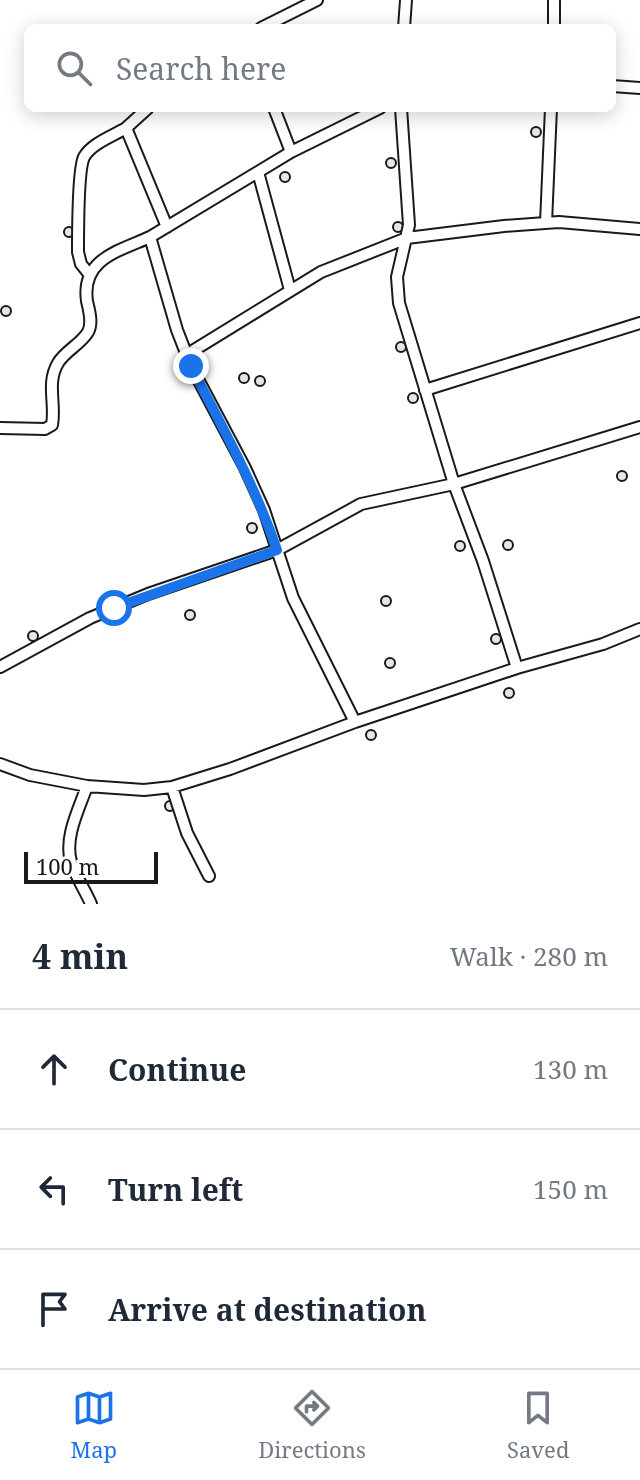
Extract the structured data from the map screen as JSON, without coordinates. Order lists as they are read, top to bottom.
{
  "scale_bar": "100 m",
  "page": {
    "search": "Search here",
    "scale": "100 m",
    "heading": ["4 min", "Walk · 280 m"],
    "list": [
      ["Continue", "130 m"],
      ["Turn left", "150 m"],
      "Arrive at destination"
    ],
    "nav": ["Map", "Directions", "Saved"]
  }
}
